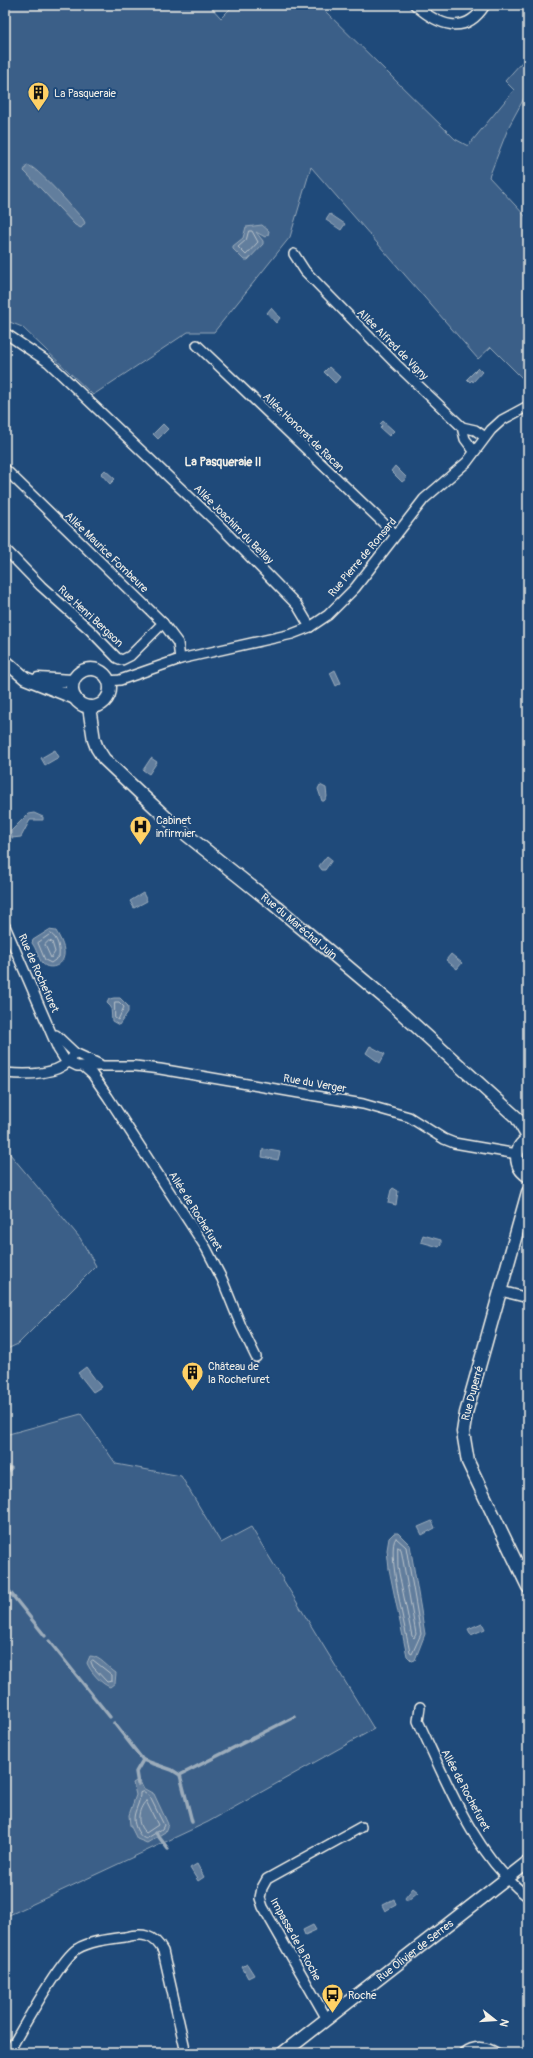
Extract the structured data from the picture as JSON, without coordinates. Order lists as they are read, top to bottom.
{
  "streets": {
    "street": [
      "Allée Alfred de Vigny",
      "Allée Honorat de Racan",
      "Allée Joachim du Bellay",
      "Allée Maurice Fombeure",
      "Rue Pierre de Ronsard",
      "Rue Henri Bergson",
      "Rue du Maréchal Juin",
      "Rue de Rochefuret",
      "Rue du Verger",
      "Allée de Rochefuret",
      "Rue Duperré",
      "Impasse de la Roche",
      "Rue Olivier de Serres"
    ]
  },
  "crossings": [
    ["Allée Alfred de Vigny", "Rue Pierre de Ronsard"],
    ["Allée Honorat de Racan", "Rue Pierre de Ronsard"],
    ["Allée Joachim du Bellay", "Rue Pierre de Ronsard"],
    ["Allée Maurice Fombeure", "Rue Pierre de Ronsard"],
    ["Allée Maurice Fombeure", "Rue Henri Bergson"],
    ["Rue Pierre de Ronsard", "Rue du Maréchal Juin"],
    ["Rue de Rochefuret", "Rue du Verger"],
    ["Rue du Verger", "Allée de Rochefuret"],
    ["Allée de Rochefuret", "Rue Olivier de Serres"],
    ["Impasse de la Roche", "Rue Olivier de Serres"]
  ],
  "districts": ["La Pasqueraie II"],
  "places": {
    "building": ["La Pasqueraie", "Château de la Rochefuret"],
    "hospital": ["Cabinet infirmier"],
    "bus stop": ["Roche"]
  },
  "north": "right"
}
